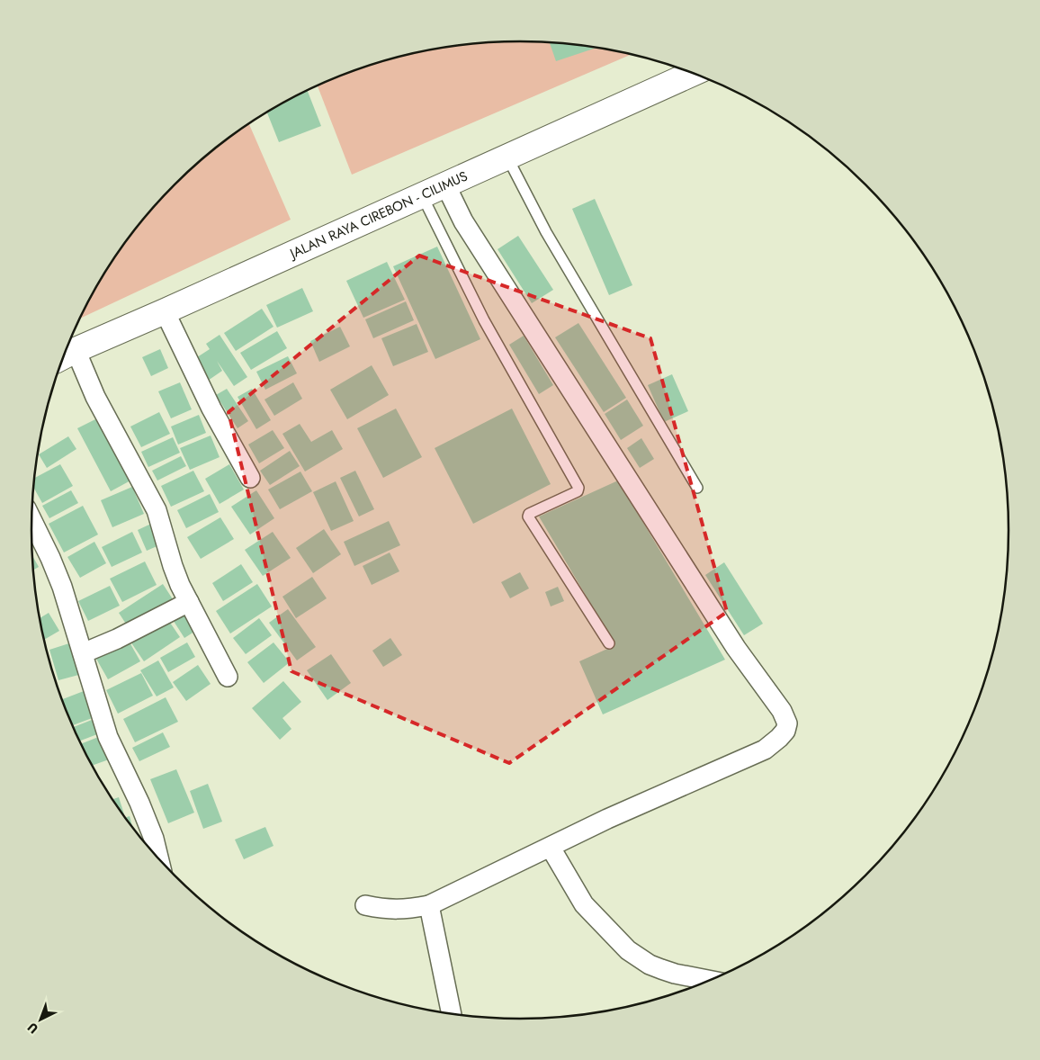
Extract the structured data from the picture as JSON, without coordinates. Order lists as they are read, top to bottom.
{
  "streets": {
    "highway": ["JALAN RAYA CIREBON - CILIMUS"]
  },
  "north": "bottom left"
}
